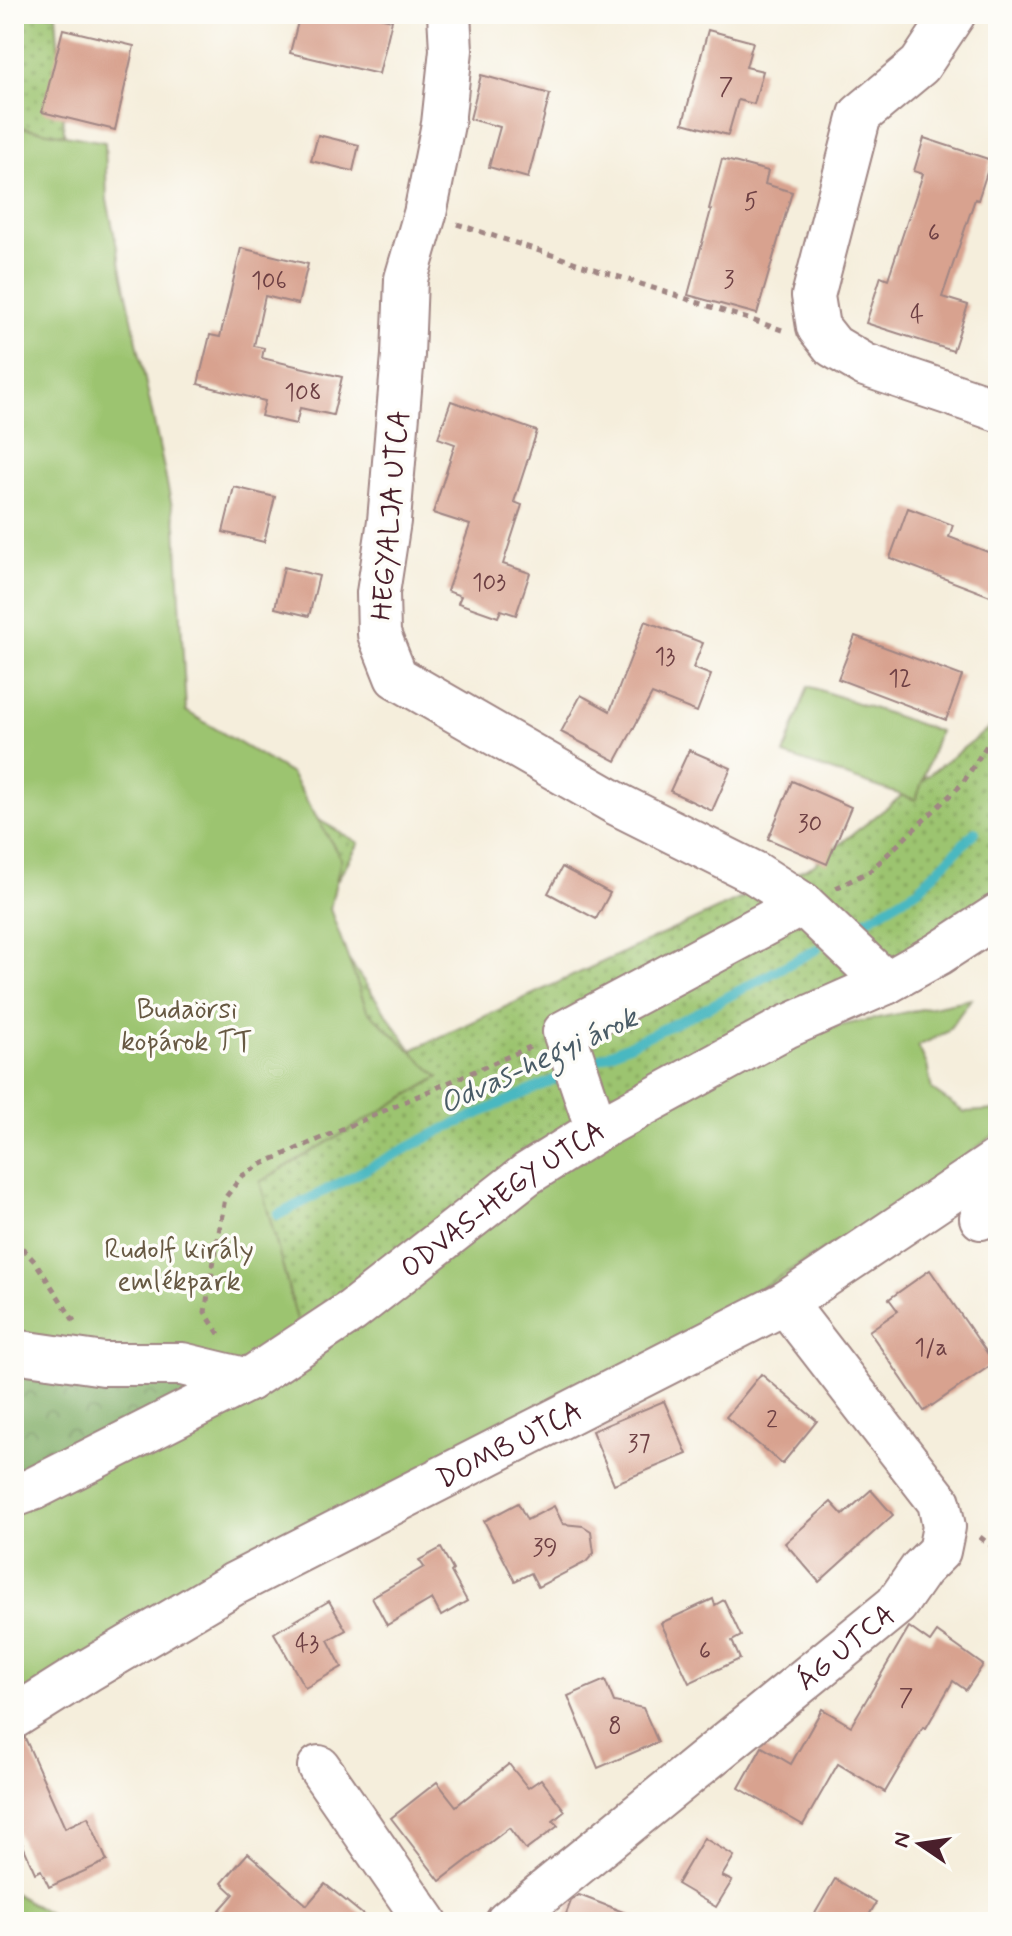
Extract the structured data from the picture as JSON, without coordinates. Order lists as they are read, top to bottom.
{
  "streets": {
    "street": [
      "HEGYALJA UTCA",
      "ODVAS-HEGY UTCA",
      "DOMB UTCA",
      "ÁG UTCA"
    ]
  },
  "crossings": [
    ["HEGYALJA UTCA", "ODVAS-HEGY UTCA"],
    ["DOMB UTCA", "ÁG UTCA"]
  ],
  "water": ["Odvas-hegyi árok"],
  "parks": ["Budaörsi kopárok TT", "Rudolf király emlékpark"],
  "house_numbers": [
    "7",
    "5",
    "6",
    "3",
    "106",
    "4",
    "108",
    "103",
    "13",
    "12",
    "30",
    "1/a",
    "2",
    "37",
    "39",
    "43",
    "6",
    "7",
    "8"
  ],
  "north": "left"
}
